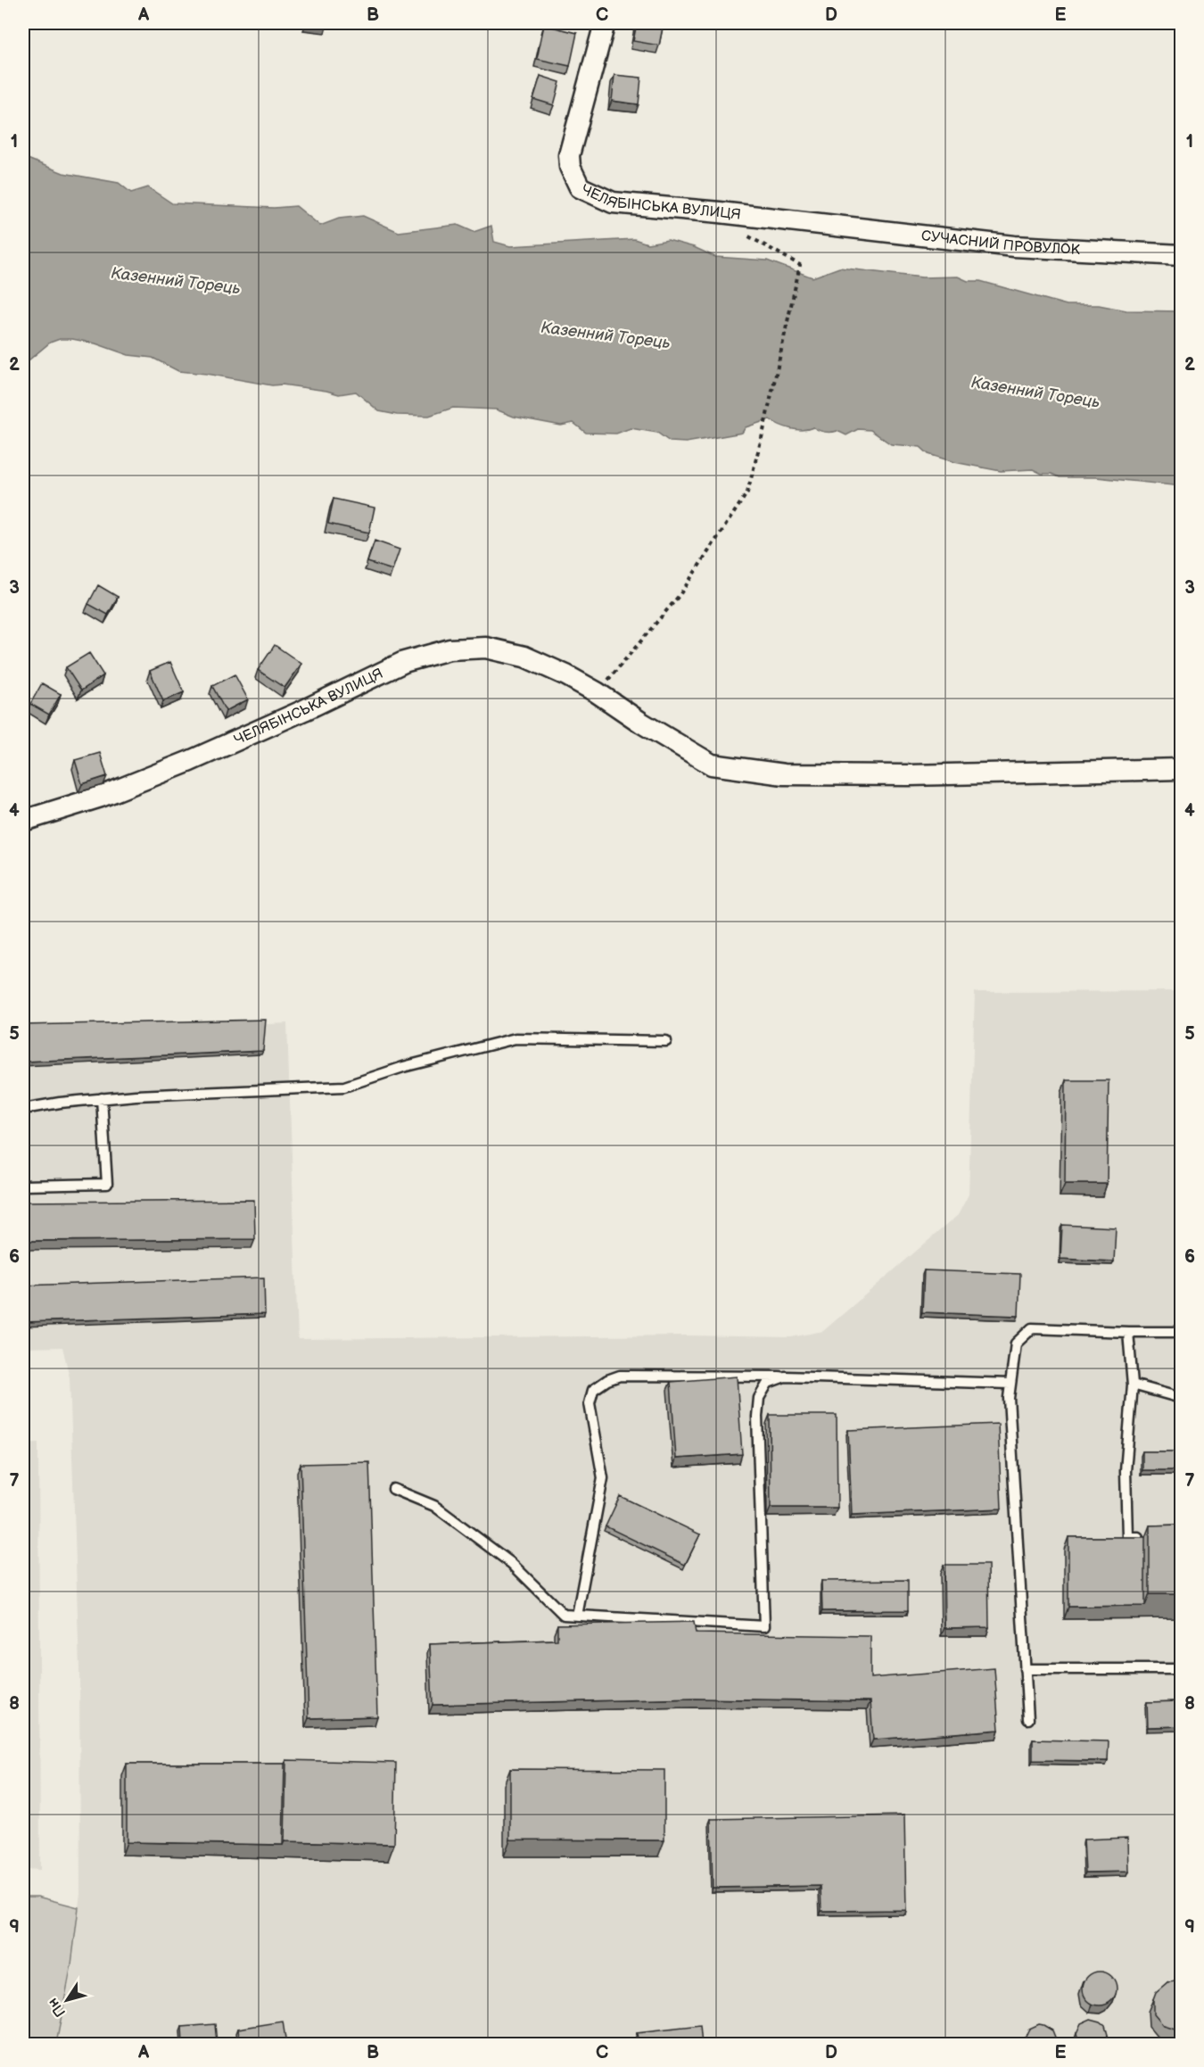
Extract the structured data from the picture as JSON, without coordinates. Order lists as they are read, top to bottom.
{
  "streets": {
    "street": ["ЧЕЛЯБІНСЬКА ВУЛИЦЯ", "СУЧАСНИЙ ПРОВУЛОК"]
  },
  "crossings": [
    ["ЧЕЛЯБІНСЬКА ВУЛИЦЯ", "СУЧАСНИЙ ПРОВУЛОК"]
  ],
  "water": ["Казенний Торець"],
  "north": "bottom left",
  "grid": {
    "columns": [
      "A",
      "B",
      "C",
      "D",
      "E"
    ],
    "rows": [
      "1",
      "2",
      "3",
      "4",
      "5",
      "6",
      "7",
      "8",
      "9"
    ]
  }
}
